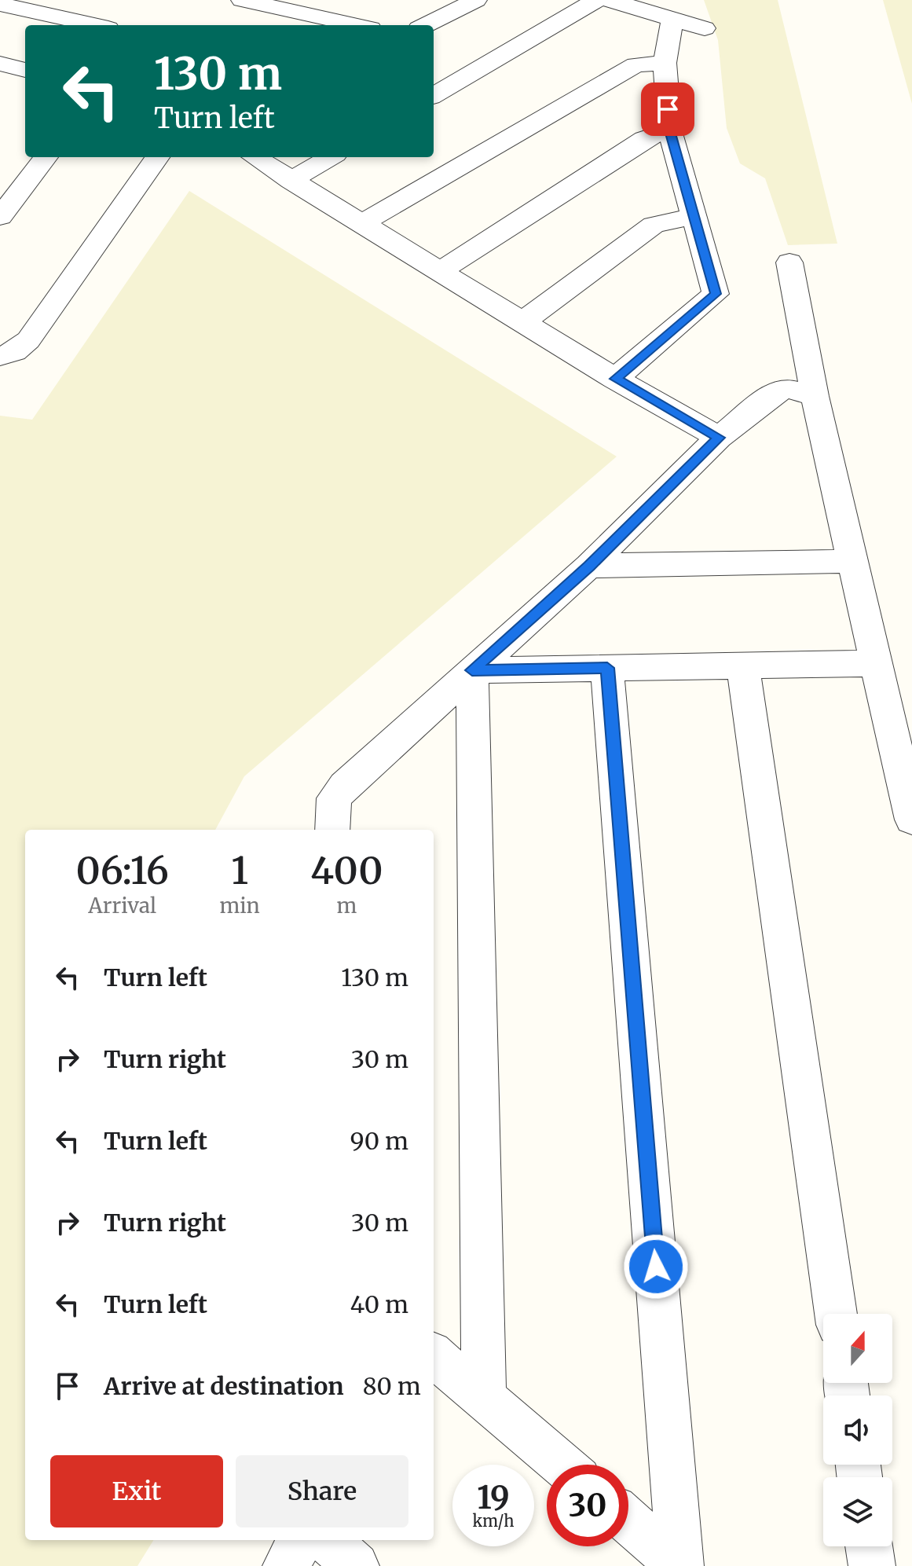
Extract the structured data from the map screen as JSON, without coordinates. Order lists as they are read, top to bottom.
{
  "north": "top",
  "page": {
    "turn": ["130 m", "Turn left"],
    "eta": [
      "06:16",
      "Arrival",
      "1",
      "min",
      "400",
      "m"
    ],
    "list": [
      {
        "name": "Turn left",
        "value": "130 m"
      },
      {
        "name": "Turn right",
        "value": "30 m"
      },
      {
        "name": "Turn left",
        "value": "90 m"
      },
      {
        "name": "Turn right",
        "value": "30 m"
      },
      {
        "name": "Turn left",
        "value": "40 m"
      },
      {
        "name": "Arrive at destination",
        "value": "80 m"
      }
    ],
    "buttons": ["Exit", "Share"],
    "speed": "19 km/h",
    "limit": "30"
  }
}
